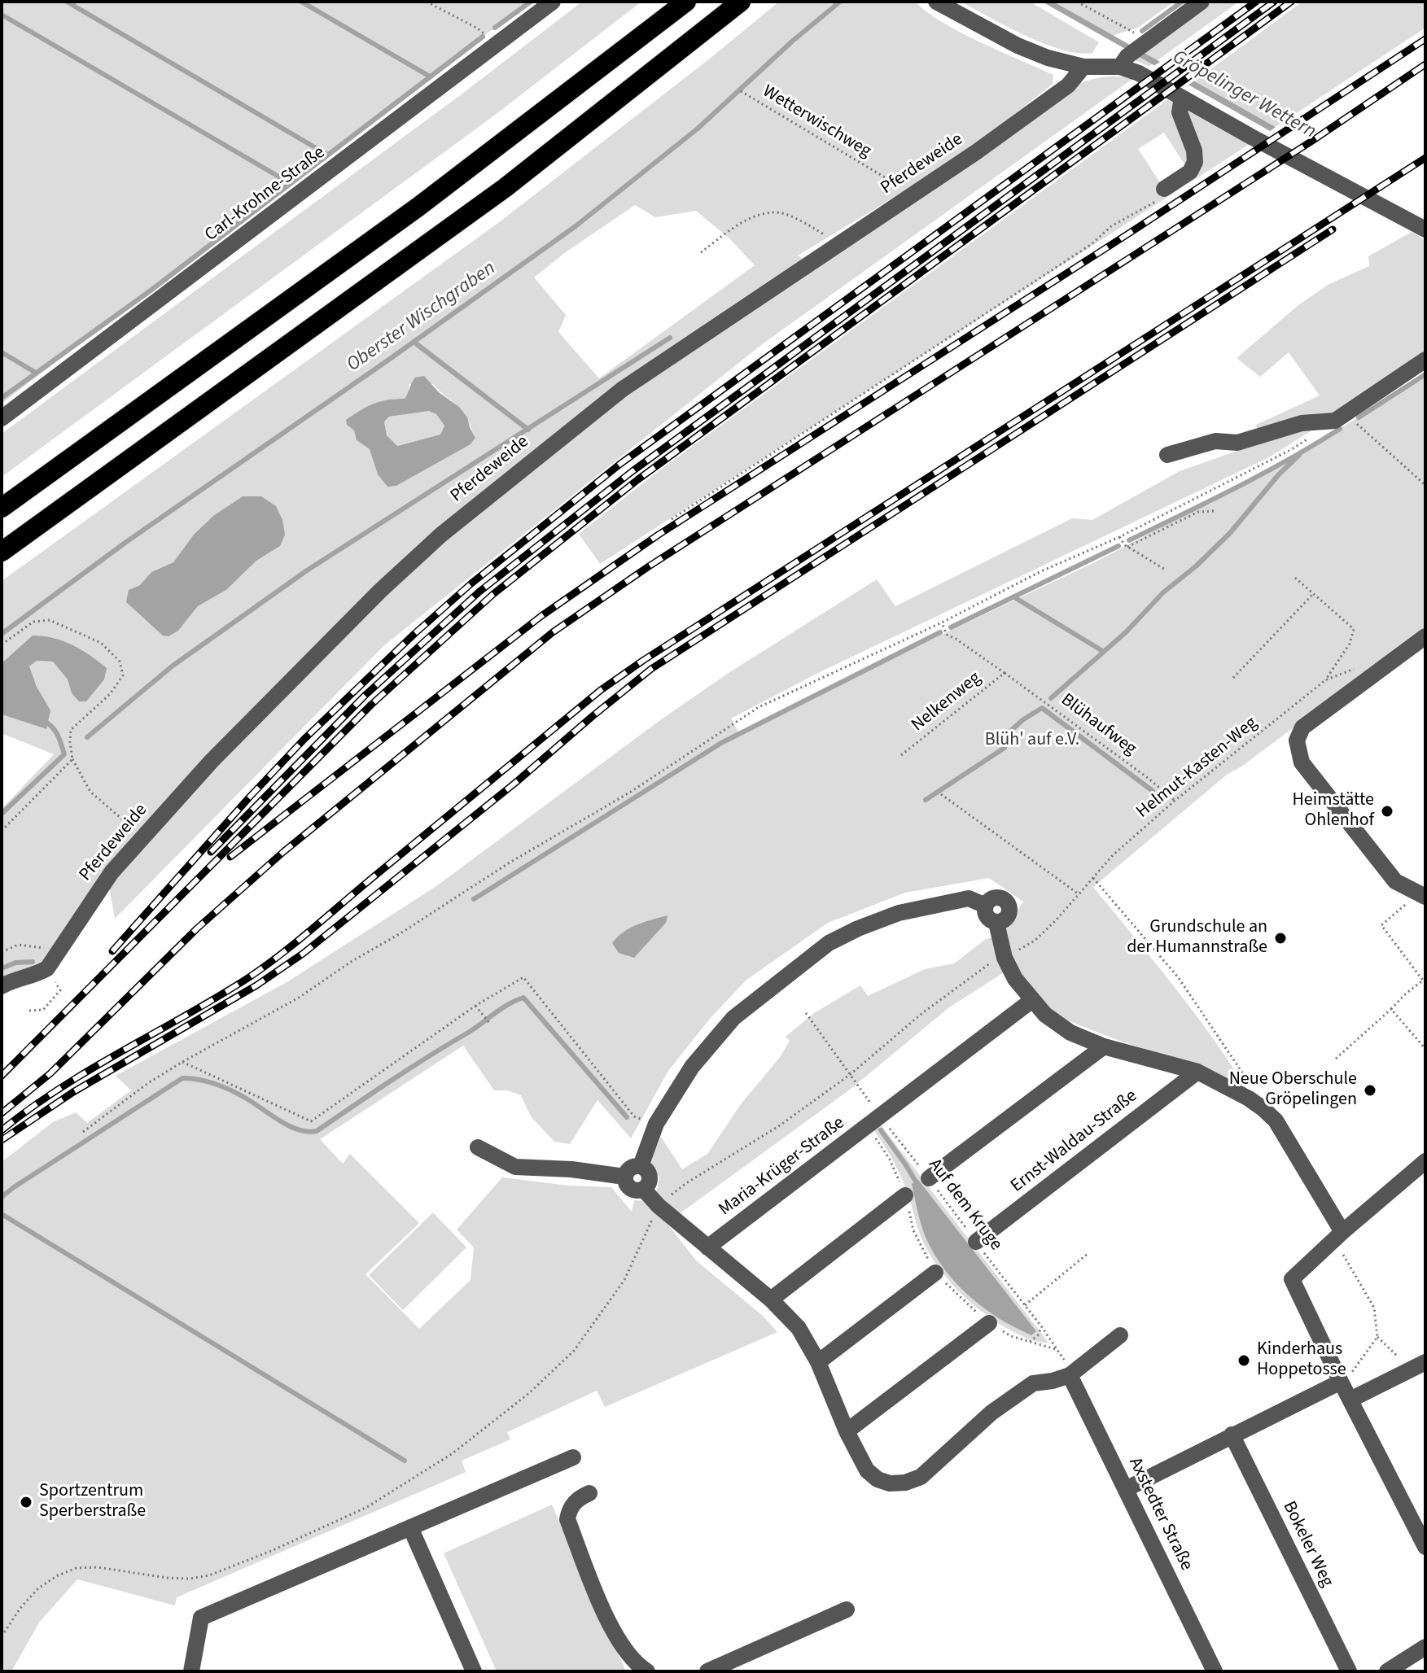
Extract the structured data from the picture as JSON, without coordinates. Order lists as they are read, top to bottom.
{
  "streets": {
    "street": [
      "Pferdeweide",
      "Carl-Krohne-Straße",
      "Ernst-Waldau-Straße",
      "Maria-Krüger-Straße",
      "Axstedter Straße",
      "Bokeler Weg"
    ],
    "path": [
      "Wetterwischweg",
      "Nelkenweg",
      "Blühaufweg",
      "Helmut-Kasten-Weg",
      "Auf dem Kruge"
    ]
  },
  "crossings": [
    ["Wetterwischweg", "Pferdeweide"],
    ["Nelkenweg", "Blühaufweg"],
    ["Blühaufweg", "Helmut-Kasten-Weg"],
    ["Helmut-Kasten-Weg", "Auf dem Kruge"],
    ["Ernst-Waldau-Straße", "Auf dem Kruge"],
    ["Maria-Krüger-Straße", "Auf dem Kruge"],
    ["Auf dem Kruge", "Axstedter Straße"]
  ],
  "water": ["Gröpelinger Wettern", "Oberster Wischgraben"],
  "parks": ["Blüh' auf e.V."],
  "places": [
    "Heimstätte Ohlenhof",
    "Grundschule an der Humannstraße",
    "Neue Oberschule Gröpelingen",
    "Kinderhaus Hoppetosse",
    "Sportzentrum Sperberstraße"
  ]
}
